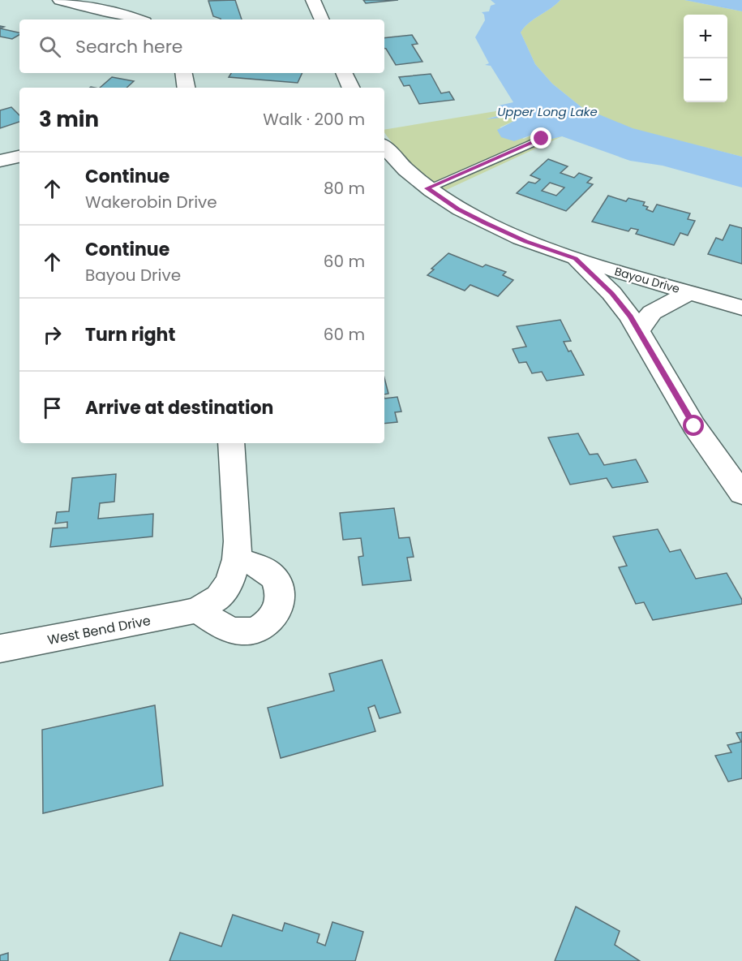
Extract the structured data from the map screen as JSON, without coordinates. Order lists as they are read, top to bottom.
{
  "streets": {
    "street": ["Bayou Drive", "West Bend Drive"]
  },
  "water": ["Upper Long Lake"],
  "page": {
    "map_buttons": ["+", "−"],
    "search": "Search here",
    "heading": ["3 min", "Walk · 200 m"],
    "list": [
      ["Continue", "Wakerobin Drive", "80 m"],
      ["Continue", "Bayou Drive", "60 m"],
      ["Turn right", "60 m"],
      "Arrive at destination"
    ]
  }
}
